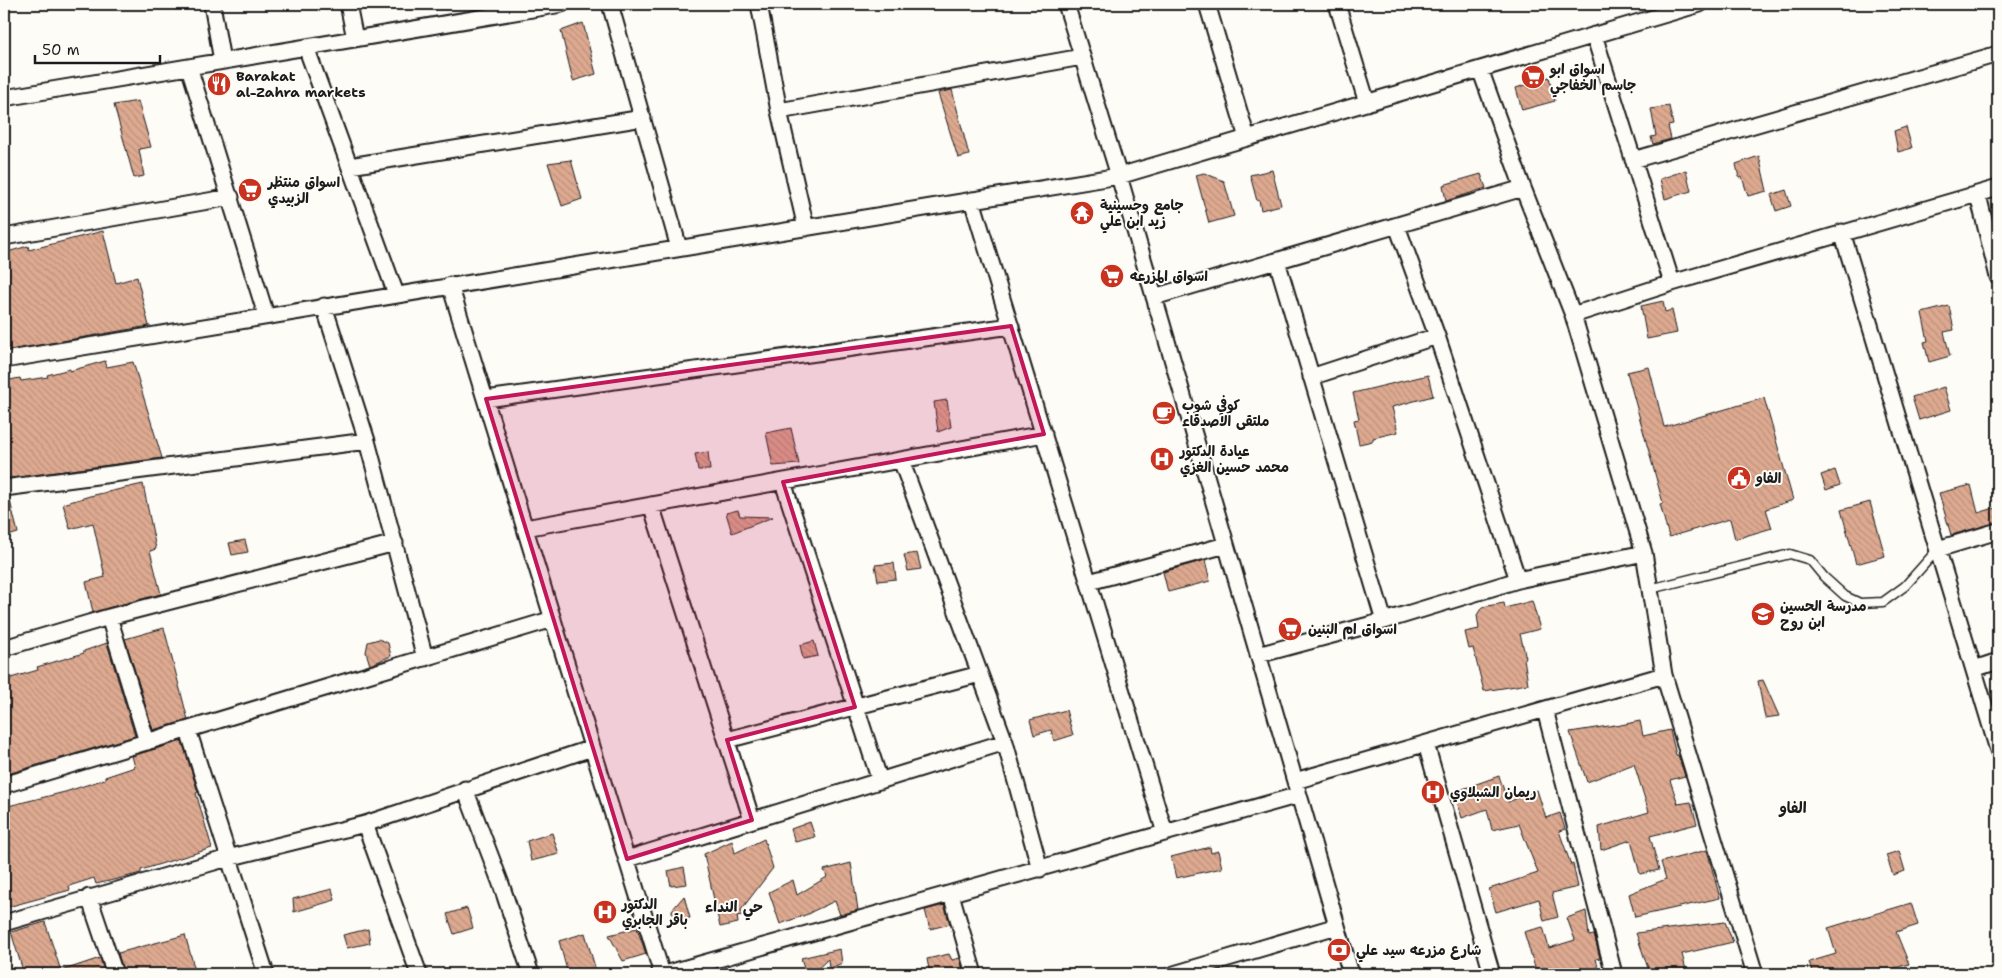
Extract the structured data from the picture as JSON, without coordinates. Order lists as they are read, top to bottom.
{
  "districts": ["الفاو", "حي النداء"],
  "places": {
    "supermarket": [
      "اسواق ابو جاسم الخفاجي",
      "اسواق منتظر الزبيدي",
      "اسواق المزرعه",
      "اسواق ام البنين"
    ],
    "restaurant": ["Barakat al-Zahra markets"],
    "temple": ["جامع وحسينية زيد ابن علي"],
    "cafe": ["كوفي شوب ملتقى الاصدقاء"],
    "hospital": ["عيادة الدكتور محمد حسين الغزي", "ريمان الشبلاوي", "الدكتور باقر الجابري"],
    "public building": ["الفاو"],
    "school or university": ["مدرسة الحسين ابن روح"],
    "bank": ["شارع مزرعه سيد علي"]
  },
  "scale_bar": "50 m"
}
